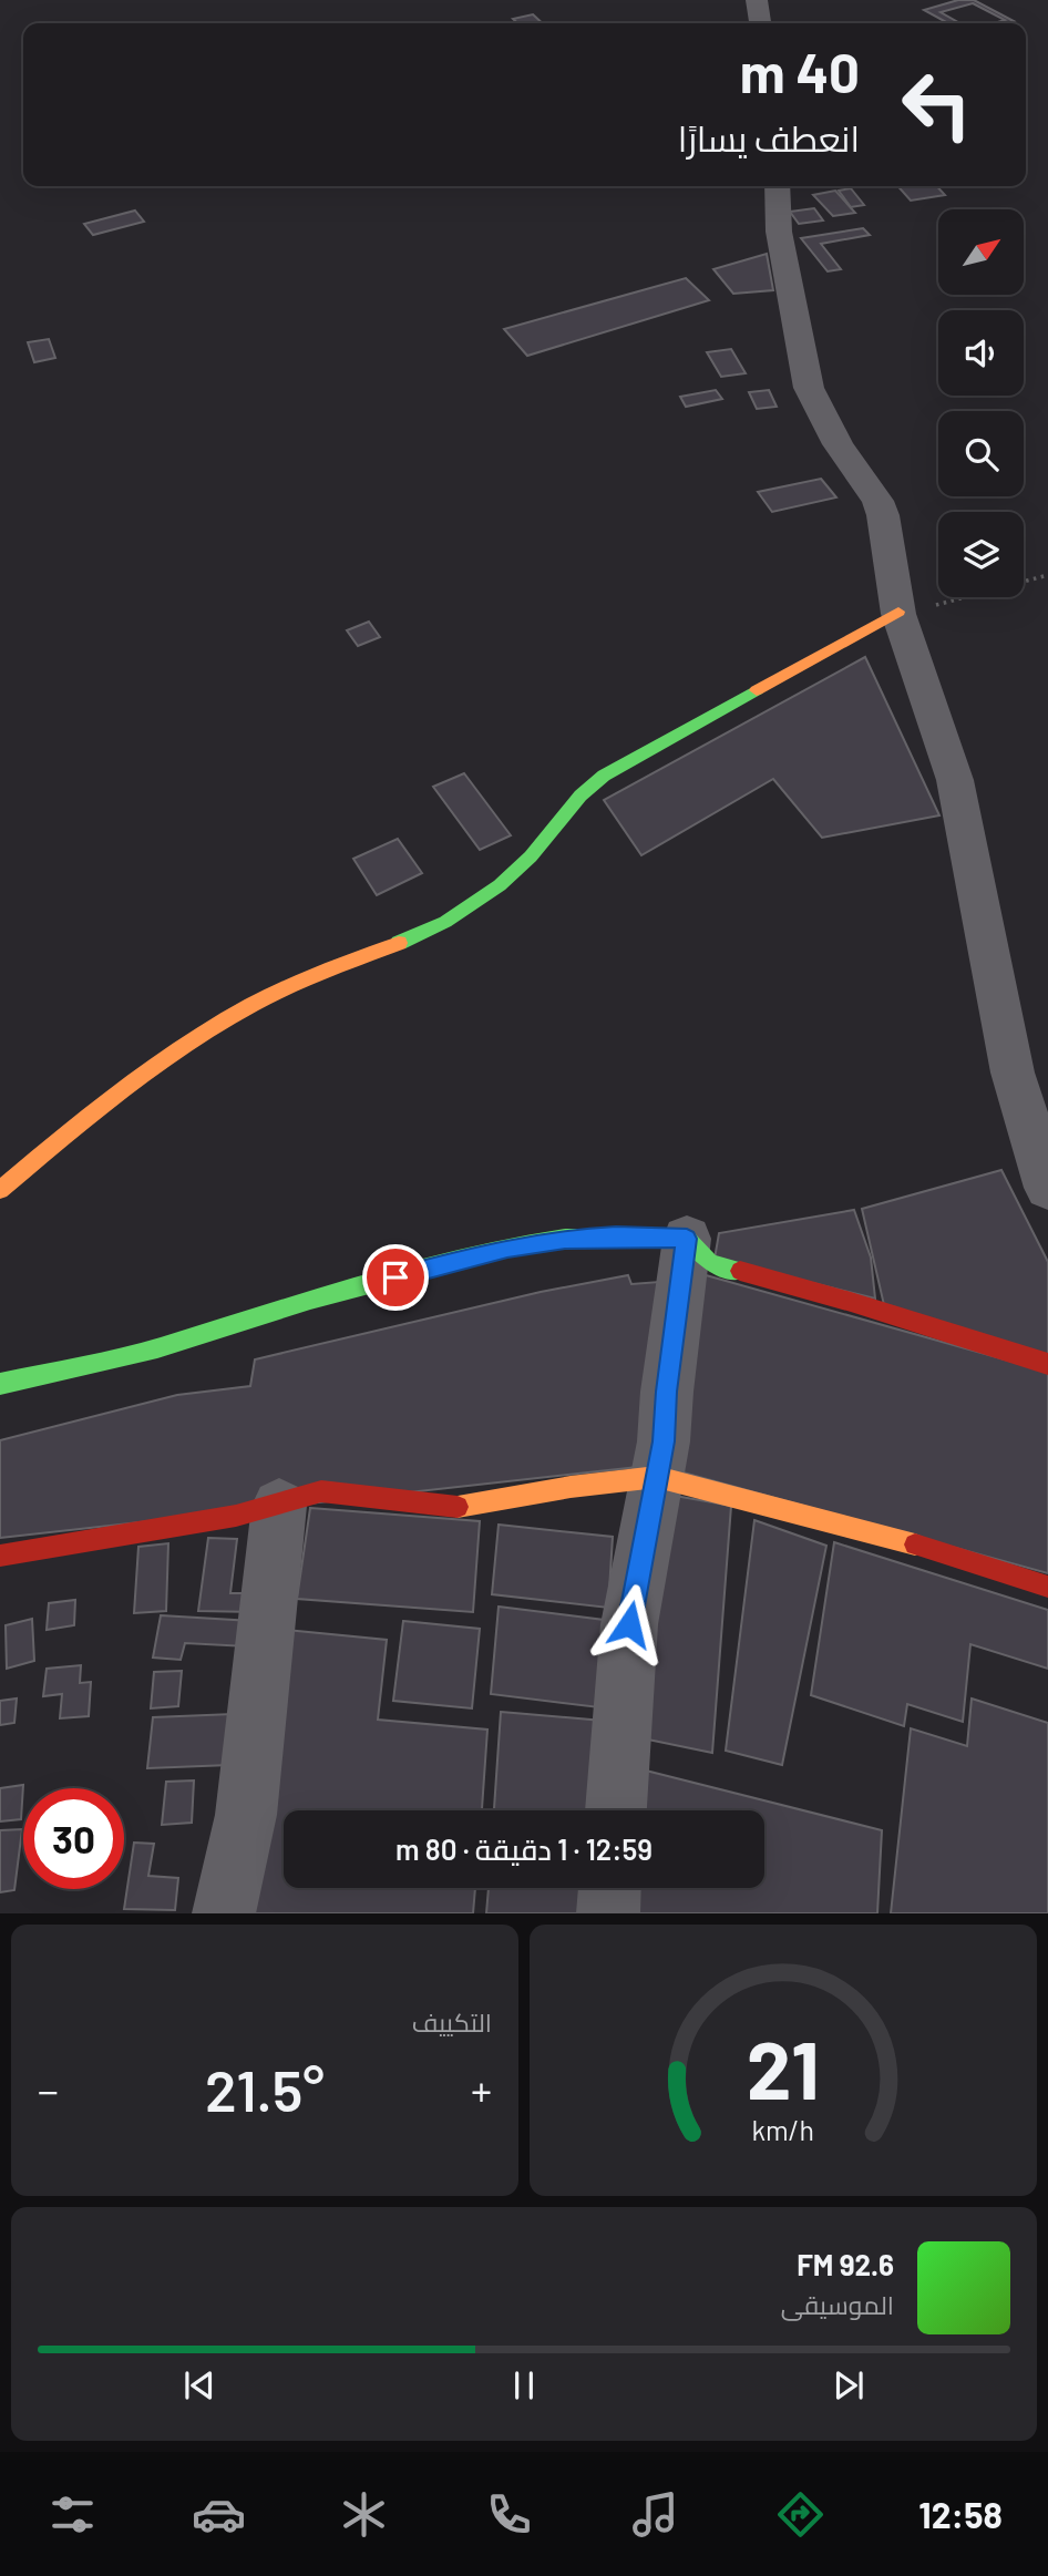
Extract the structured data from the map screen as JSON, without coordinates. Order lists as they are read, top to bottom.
{
  "north": "top right",
  "page": {
    "turn": ["40 m", "انعطف يسارًا"],
    "limit": "30",
    "trip": "12:59 · 1 دقيقة · 80 m",
    "tile": "التكييف",
    "heat": ["−", "21.5°", "+"],
    "song": ["92.6 FM", "الموسيقى"],
    "tabs": "12:58",
    "gauge": ["21", "km/h"]
  }
}
